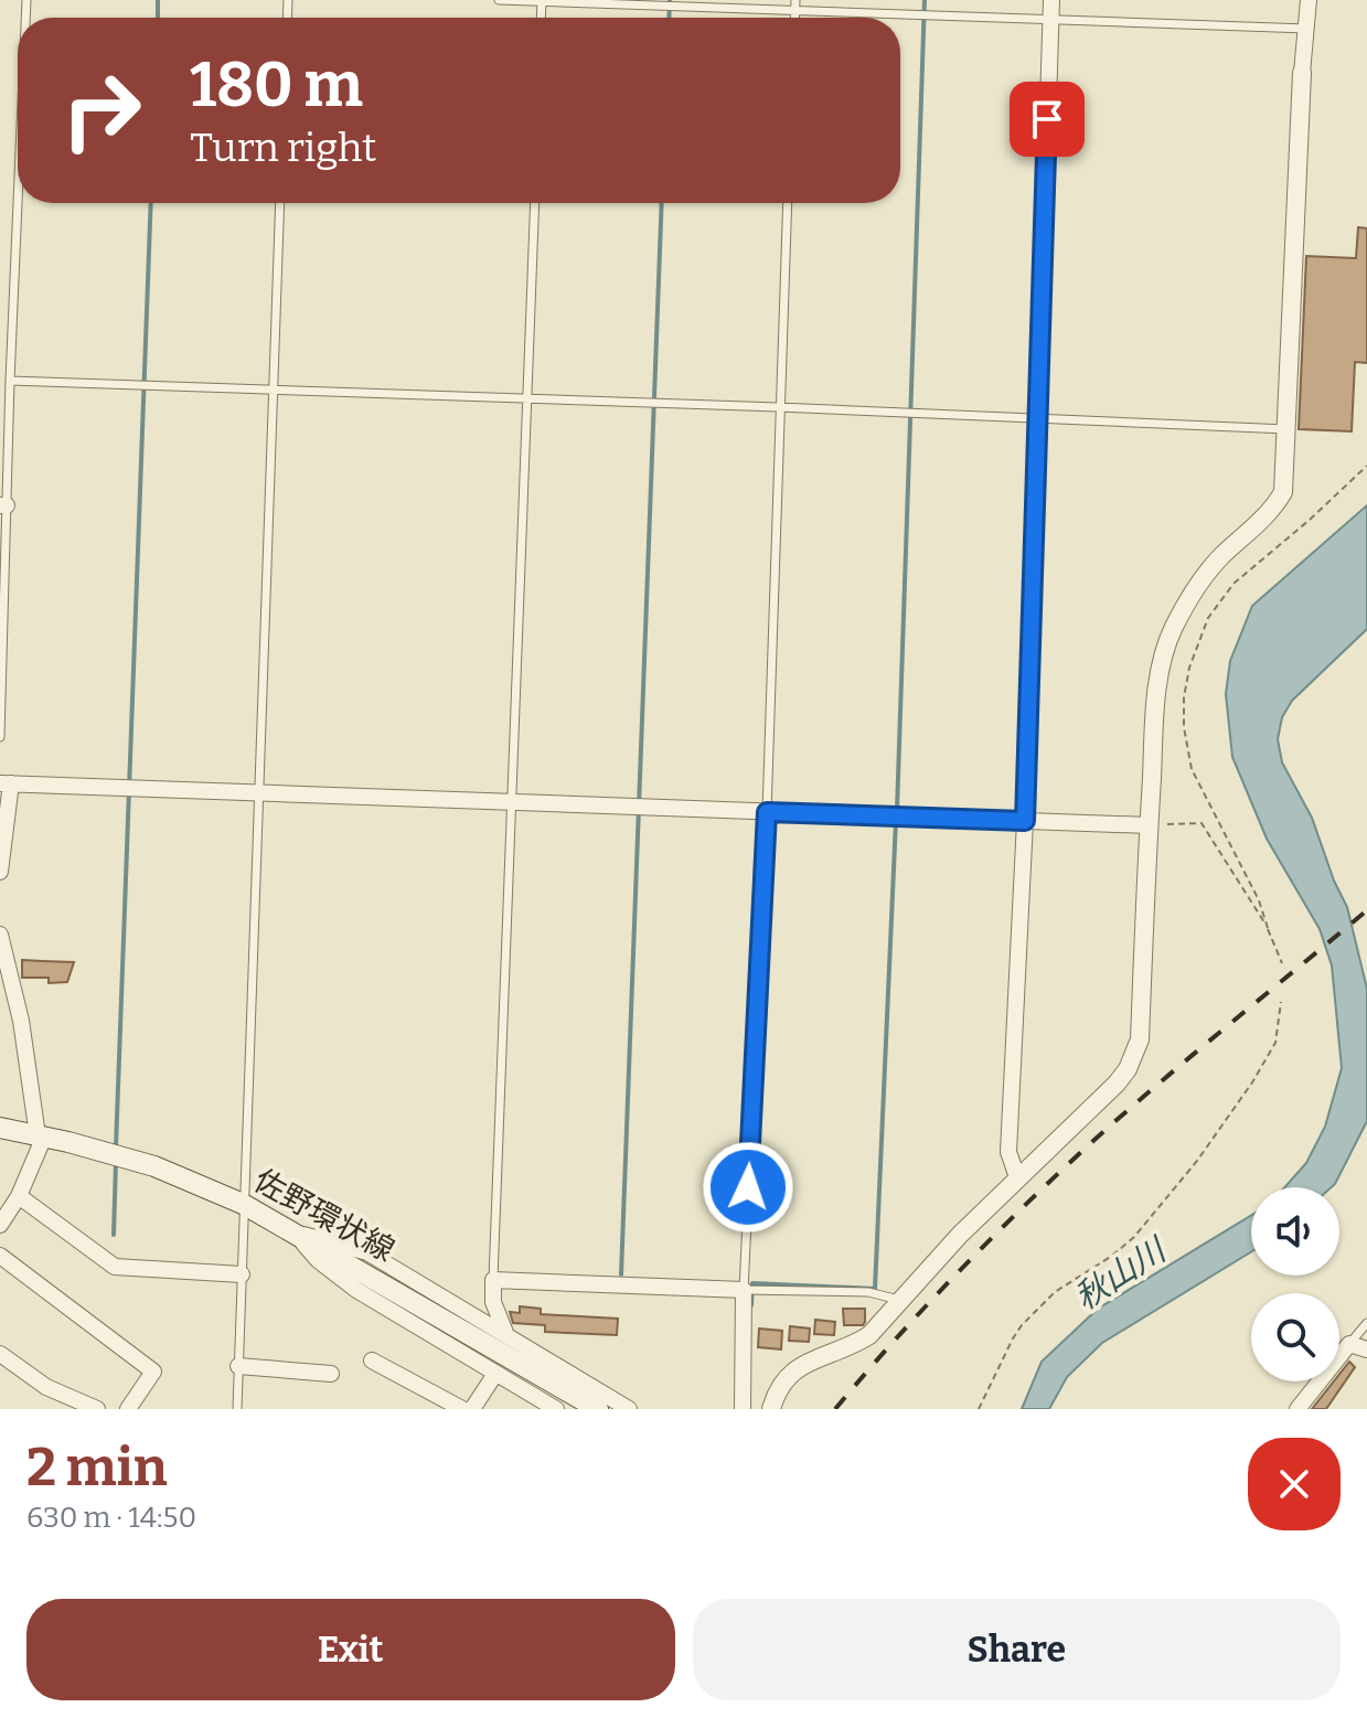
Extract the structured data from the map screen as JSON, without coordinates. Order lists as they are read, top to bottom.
{
  "streets": {
    "main road": ["佐野環状線"]
  },
  "water": ["秋山川"],
  "page": {
    "turn": ["180 m", "Turn right"],
    "heading": ["2 min", "630 m · 14:50"],
    "buttons": ["Exit", "Share"]
  }
}
